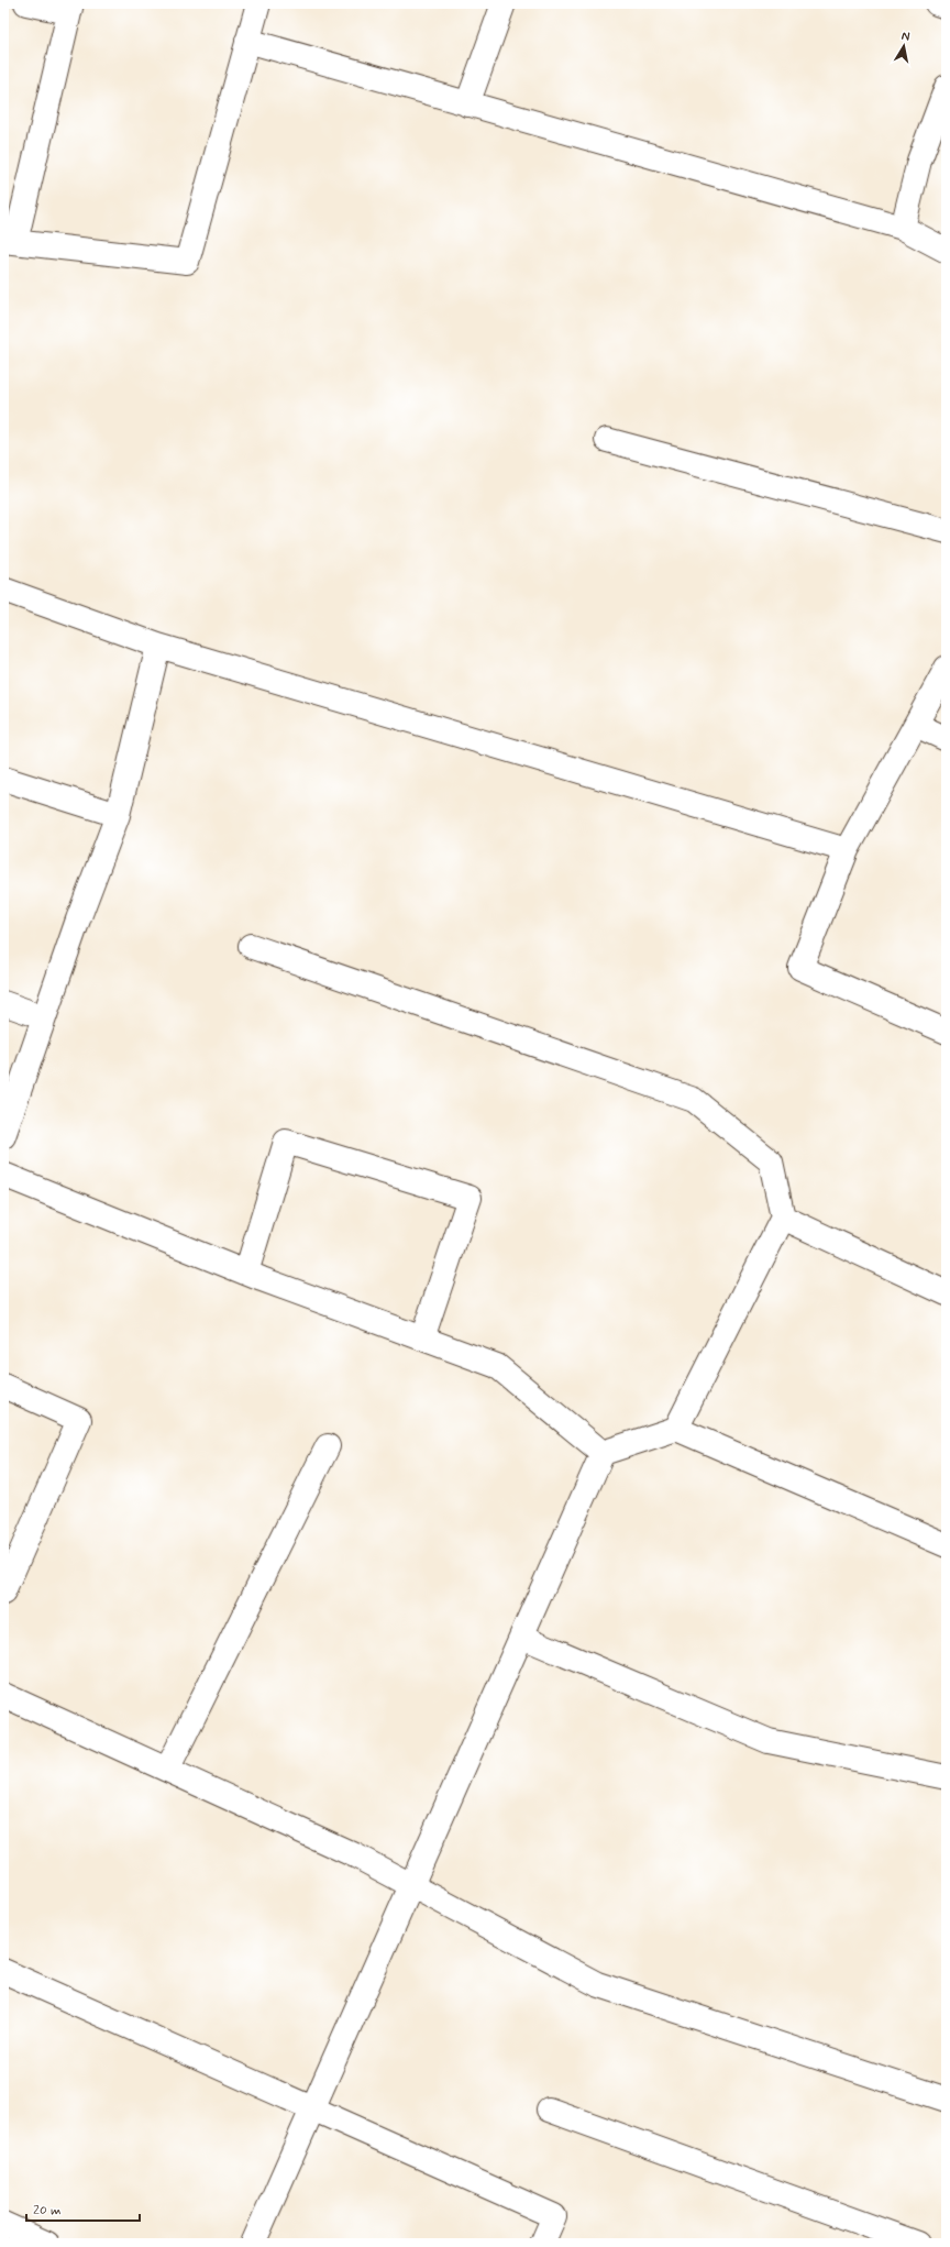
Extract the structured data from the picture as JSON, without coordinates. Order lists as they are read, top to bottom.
{
  "scale_bar": "20 m",
  "north": "top"
}
